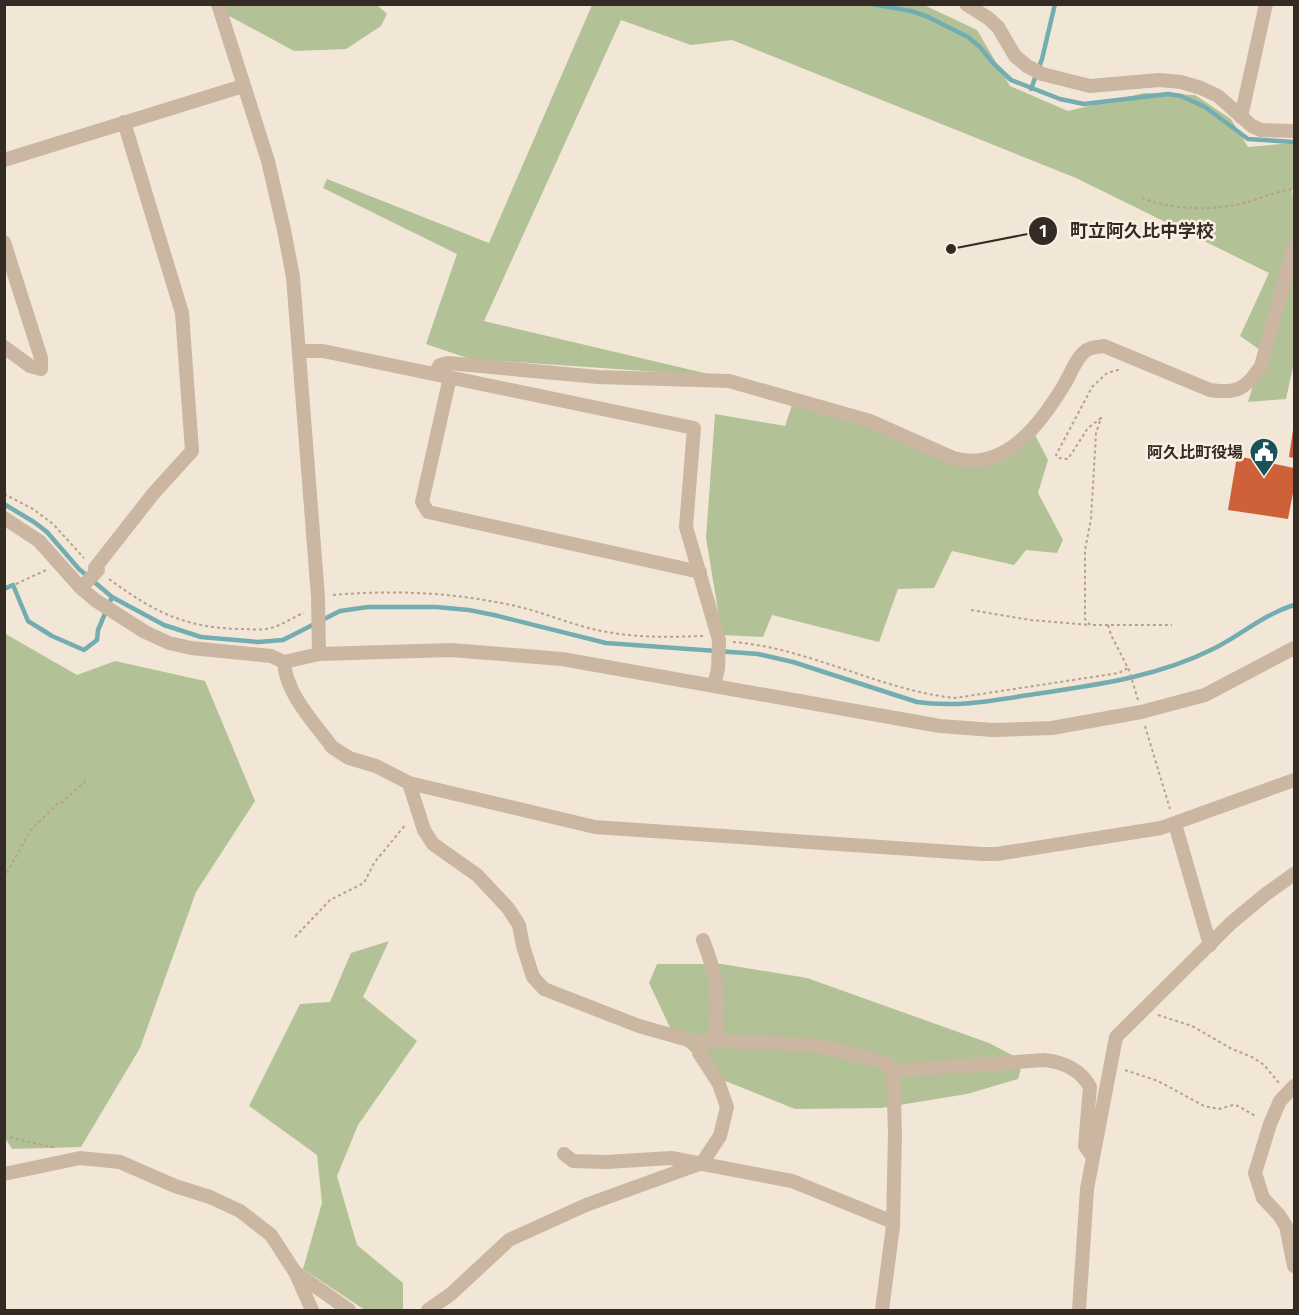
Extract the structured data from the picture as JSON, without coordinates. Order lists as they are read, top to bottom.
{
  "places": {
    "other": ["町立阿久比中学校"],
    "public building": ["阿久比町役場"]
  }
}
